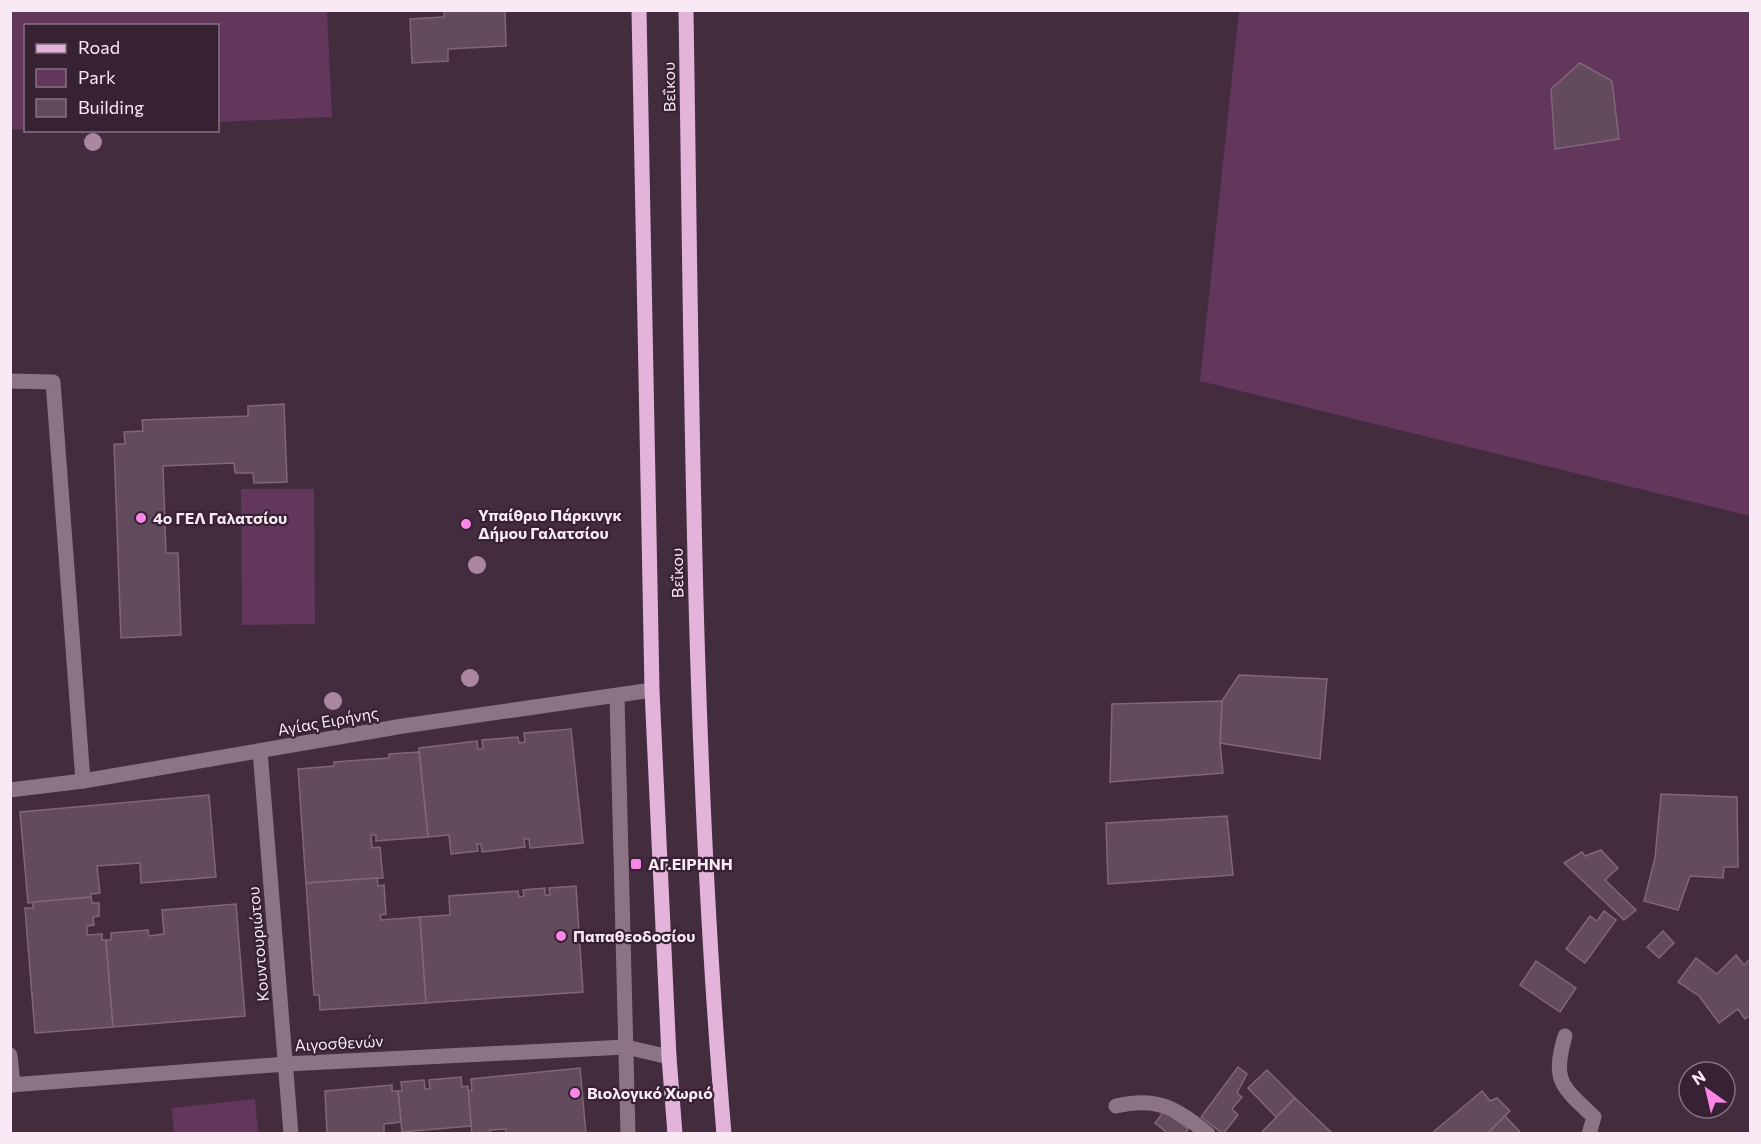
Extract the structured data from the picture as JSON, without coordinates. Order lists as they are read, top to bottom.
{
  "streets": {
    "main road": ["Βεΐκου"],
    "street": ["Αγίας Ειρήνης", "Κουντουριώτου", "Αιγοσθενών"]
  },
  "crossings": [
    ["Βεΐκου", "Αγίας Ειρήνης"],
    ["Βεΐκου", "Αιγοσθενών"],
    ["Αγίας Ειρήνης", "Κουντουριώτου"],
    ["Κουντουριώτου", "Αιγοσθενών"]
  ],
  "places": {
    "other": [
      "4ο ΓΕΛ Γαλατσίου",
      "Υπαίθριο Πάρκινγκ Δήμου Γαλατσίου",
      "Παπαθεοδοσίου",
      "Βιολογικό Χωριό"
    ],
    "transit": ["ΑΓ.ΕΙΡΗΝΗ"]
  },
  "legend": ["Road", "Park", "Building"],
  "north": "top left"
}
